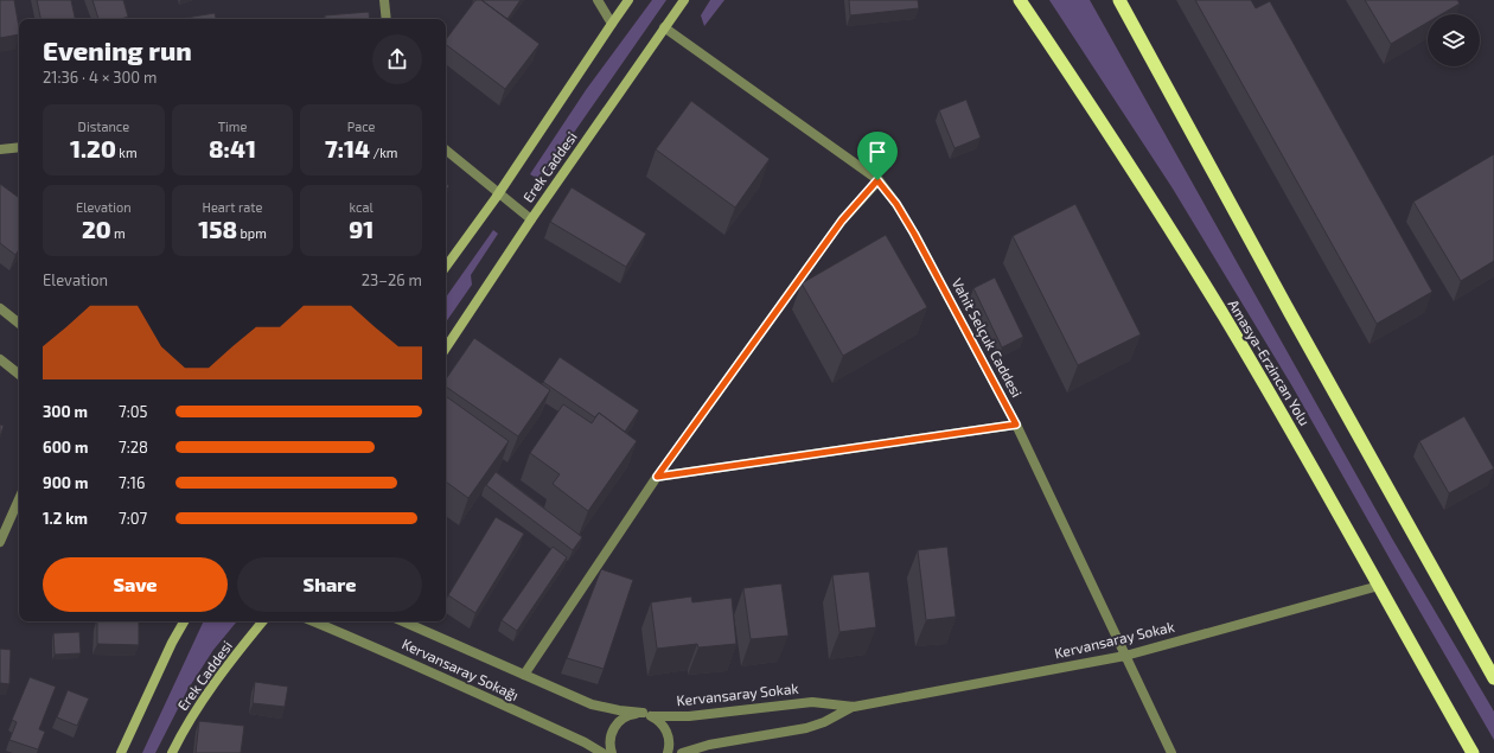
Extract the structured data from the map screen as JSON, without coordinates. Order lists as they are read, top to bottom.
{
  "streets": {
    "highway": ["Amasya-Erzincan Yolu"],
    "main road": ["Erek Caddesi"],
    "street": ["Vahit Selçuk Caddesi", "Kervansaray Sokak", "Kervansaray Sokağı"]
  },
  "crossings": [
    ["Erek Caddesi", "Vahit Selçuk Caddesi"],
    ["Vahit Selçuk Caddesi", "Kervansaray Sokak"],
    ["Amasya-Erzincan Yolu", "Kervansaray Sokak"],
    ["Kervansaray Sokak", "Kervansaray Sokağı"]
  ],
  "page": {
    "heading": ["Evening run", "21:36 · 4 × 300 m"],
    "stats": [
      ["Distance", "1.20 km"],
      ["Time", "8:41"],
      ["Pace", "7:14 /km"],
      ["Elevation", "20 m"],
      ["Heart rate", "158 bpm"],
      ["kcal", "91"]
    ],
    "chart": ["Elevation", "23–26 m"],
    "list": [
      {
        "name": "300 m",
        "note": "7:05"
      },
      {
        "name": "600 m",
        "note": "7:28"
      },
      {
        "name": "900 m",
        "note": "7:16"
      },
      {
        "name": "1.2 km",
        "note": "7:07"
      }
    ],
    "buttons": ["Save", "Share"]
  }
}
